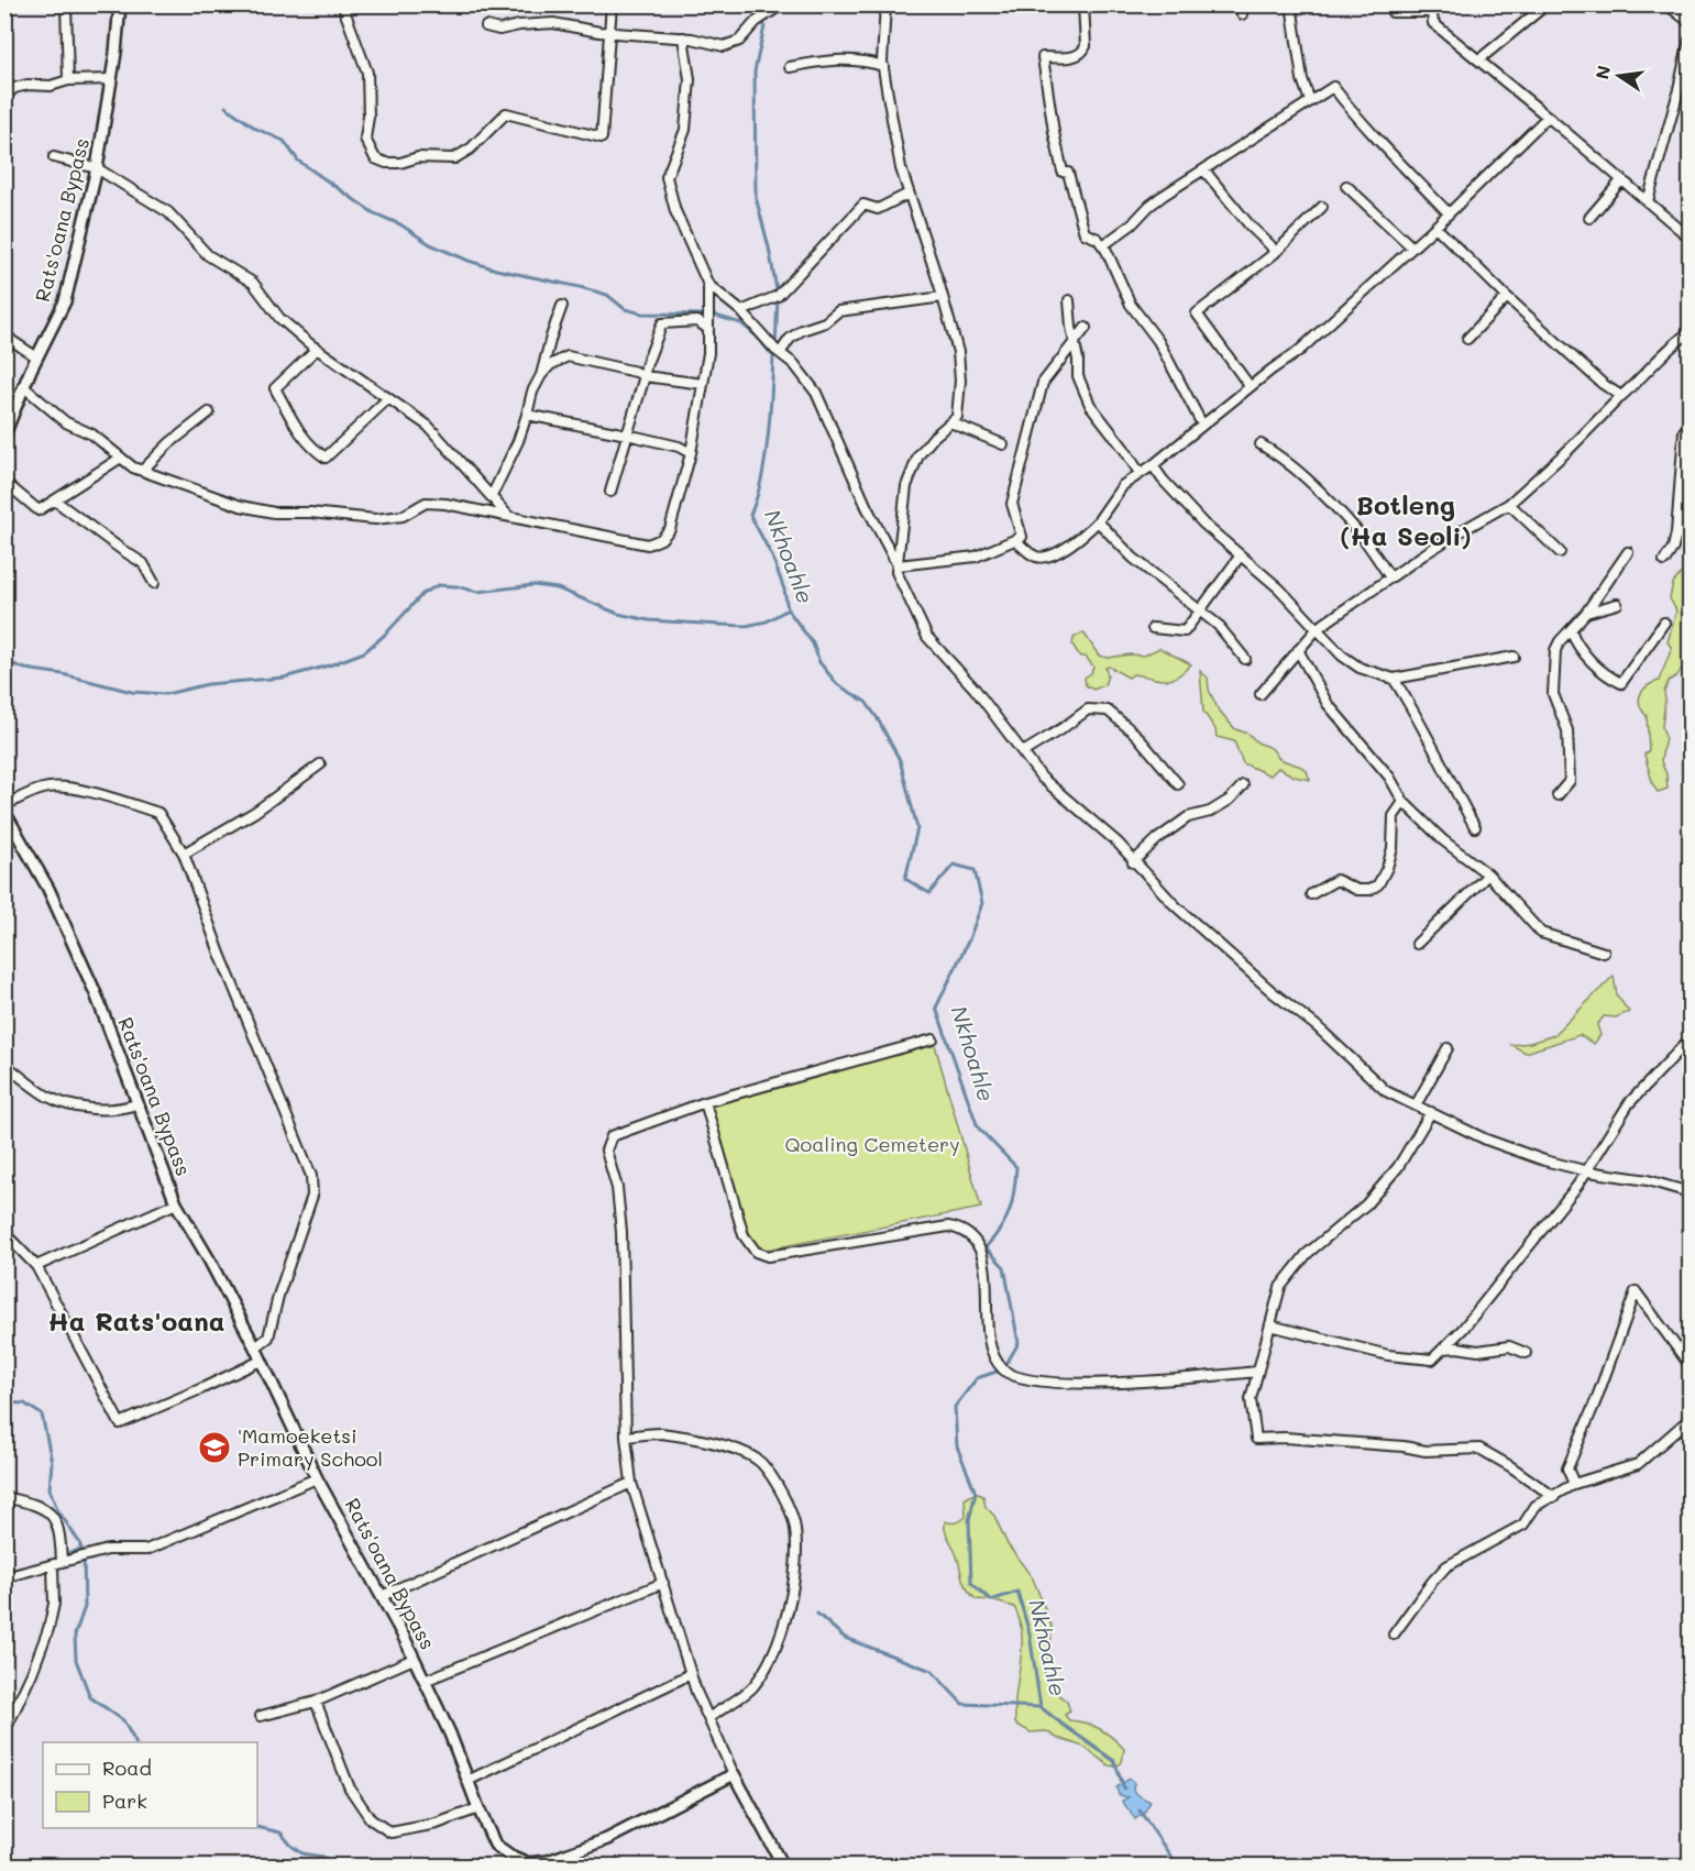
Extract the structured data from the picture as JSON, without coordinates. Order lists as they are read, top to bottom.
{
  "streets": {
    "street": ["Rats'oana Bypass"]
  },
  "districts": ["Botleng (Ha Seoli)", "Ha Rats'oana"],
  "water": ["Nkhoahle"],
  "parks": ["Qoaling Cemetery"],
  "places": {
    "school or university": ["'Mamoeketsi Primary School"]
  },
  "legend": ["Road", "Park"],
  "north": "left"
}
